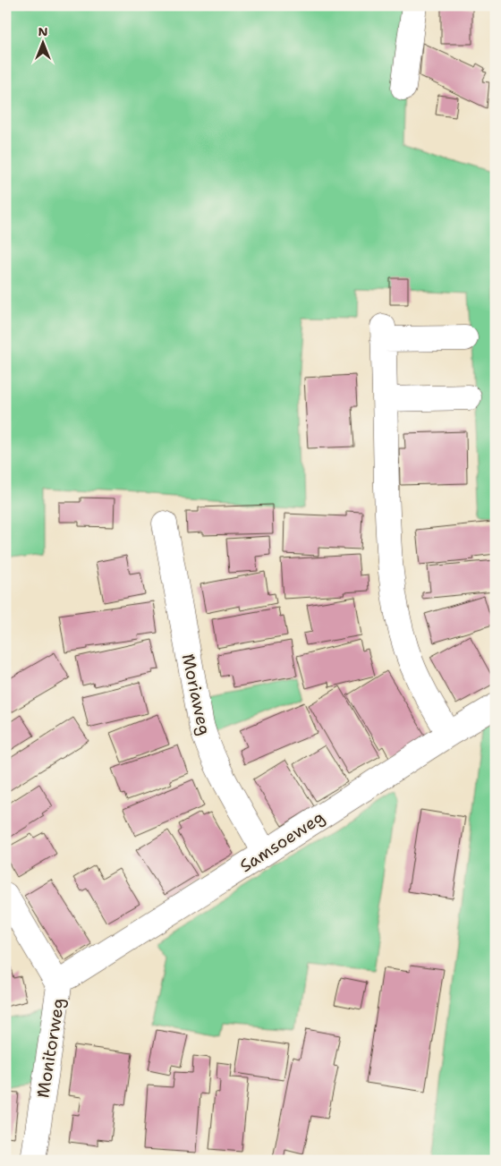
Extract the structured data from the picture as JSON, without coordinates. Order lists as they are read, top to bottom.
{
  "streets": {
    "street": ["Moriaweg", "Samsoeweg", "Monitorweg"]
  },
  "crossings": [
    ["Moriaweg", "Samsoeweg"]
  ],
  "north": "top"
}
